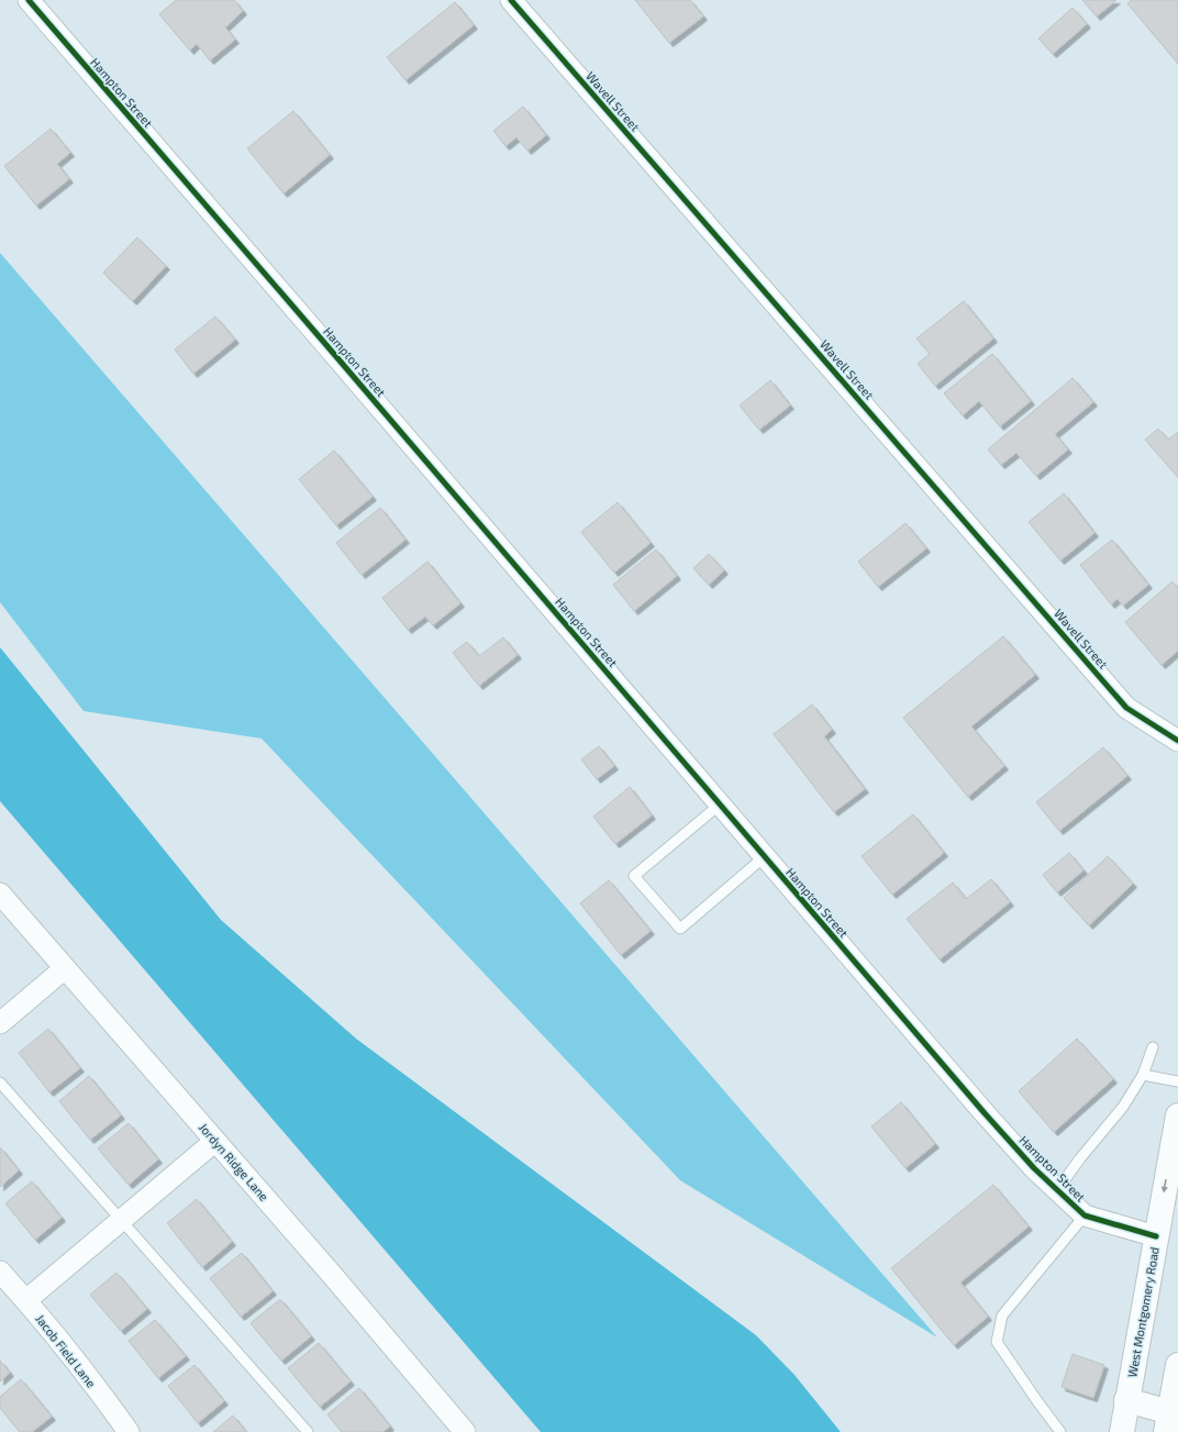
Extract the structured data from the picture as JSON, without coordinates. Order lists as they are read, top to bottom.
{
  "streets": {
    "main road": ["West Montgomery Road"],
    "street": [
      "Hampton Street",
      "Wavell Street",
      "Jordyn Ridge Lane",
      "Jacob Field Lane"
    ]
  },
  "crossings": [
    ["Hampton Street", "West Montgomery Road"]
  ],
  "one_way": ["West Montgomery Road"]
}
